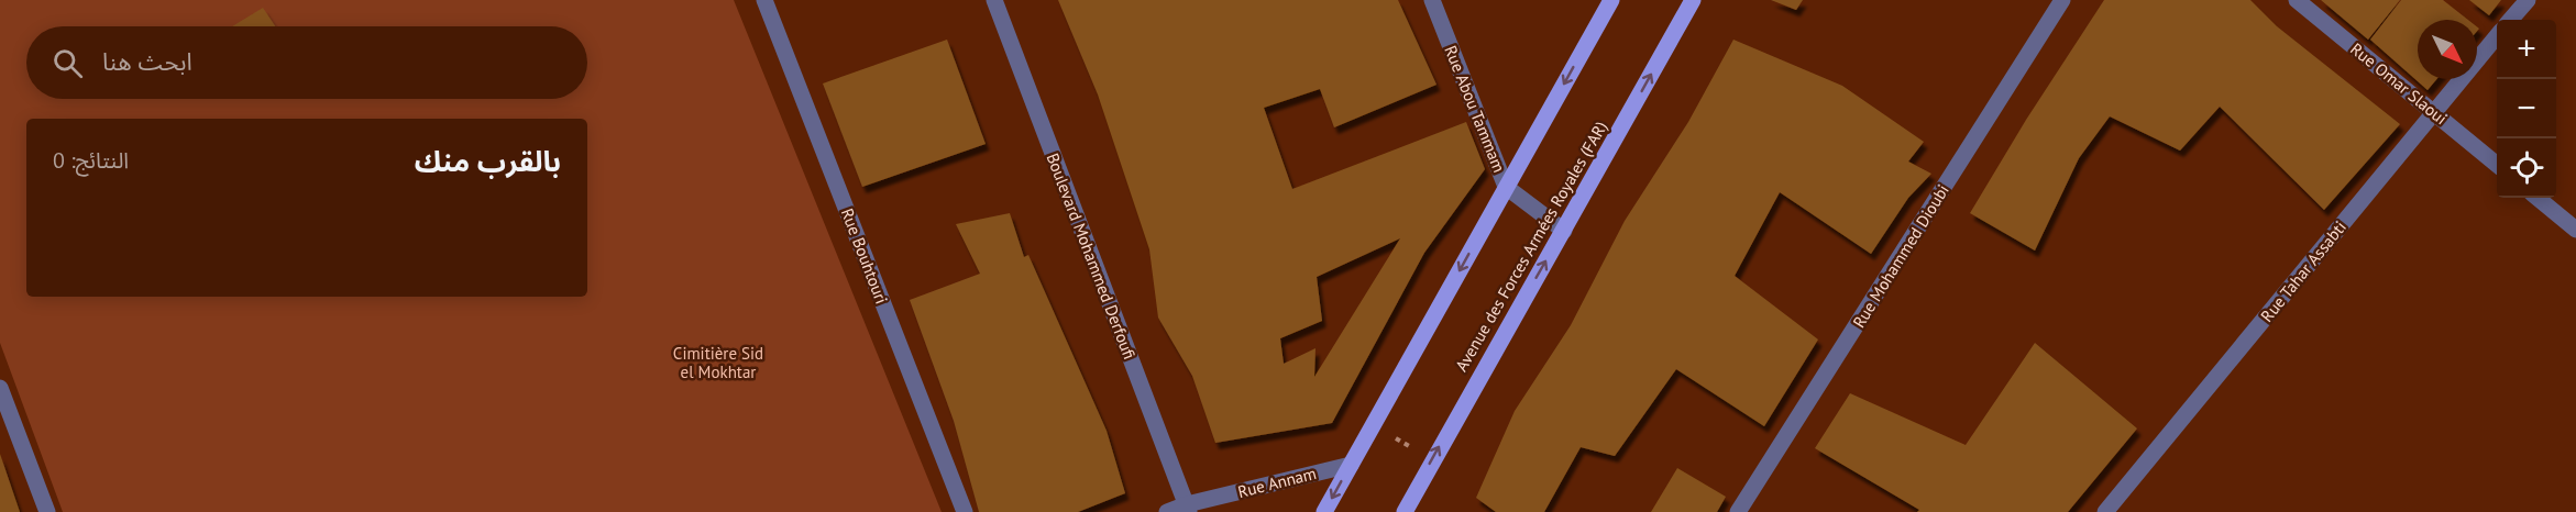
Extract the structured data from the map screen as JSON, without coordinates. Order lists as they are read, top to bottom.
{
  "streets": {
    "main road": ["Avenue des Forces Armées Royales (FAR)"],
    "street": [
      "Rue Omar Slaoui",
      "Rue Abou Tammam",
      "Rue Bouhtouri",
      "Boulevard Mohammed Derfoufi",
      "Rue Mohammed Dioubi",
      "Rue Tahar Assabti",
      "Rue Annam"
    ]
  },
  "crossings": [
    ["Rue Omar Slaoui", "Rue Tahar Assabti"],
    ["Rue Abou Tammam", "Avenue des Forces Armées Royales (FAR)"],
    ["Boulevard Mohammed Derfoufi", "Rue Annam"]
  ],
  "parks": ["Cimitière Sid el Mokhtar"],
  "north": "bottom right",
  "page": {
    "map_buttons": ["+", "−"],
    "search": "ابحث هنا",
    "heading": ["بالقرب منك", "النتائج: 0"]
  }
}
